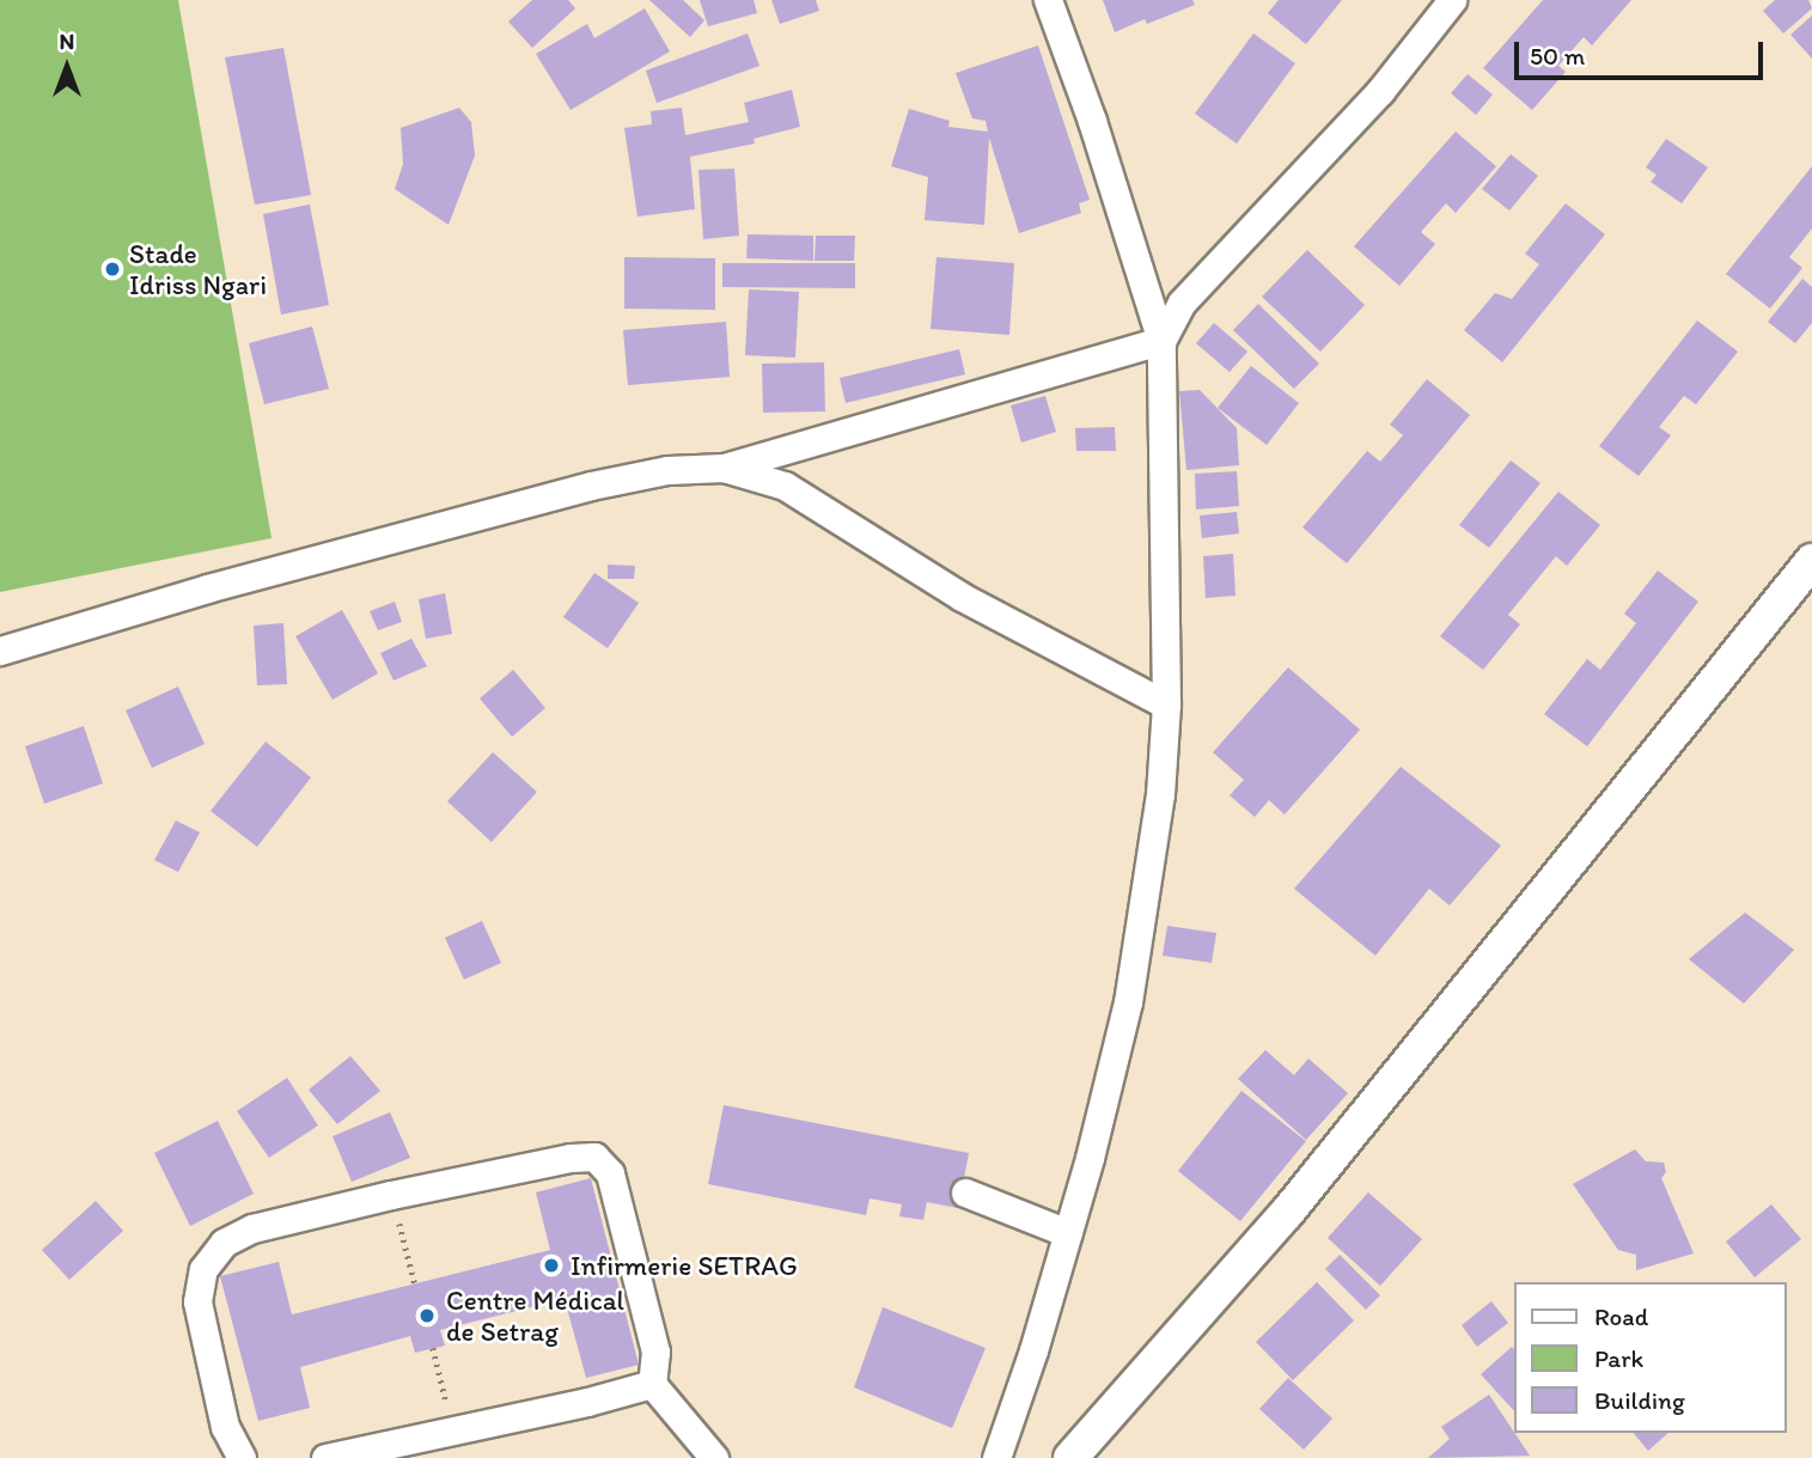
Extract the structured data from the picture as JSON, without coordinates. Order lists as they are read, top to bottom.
{
  "places": ["Stade Idriss Ngari", "Infirmerie SETRAG", "Centre Médical de Setrag"],
  "legend": ["Road", "Park", "Building"],
  "scale_bar": "50 m",
  "north": "top"
}
